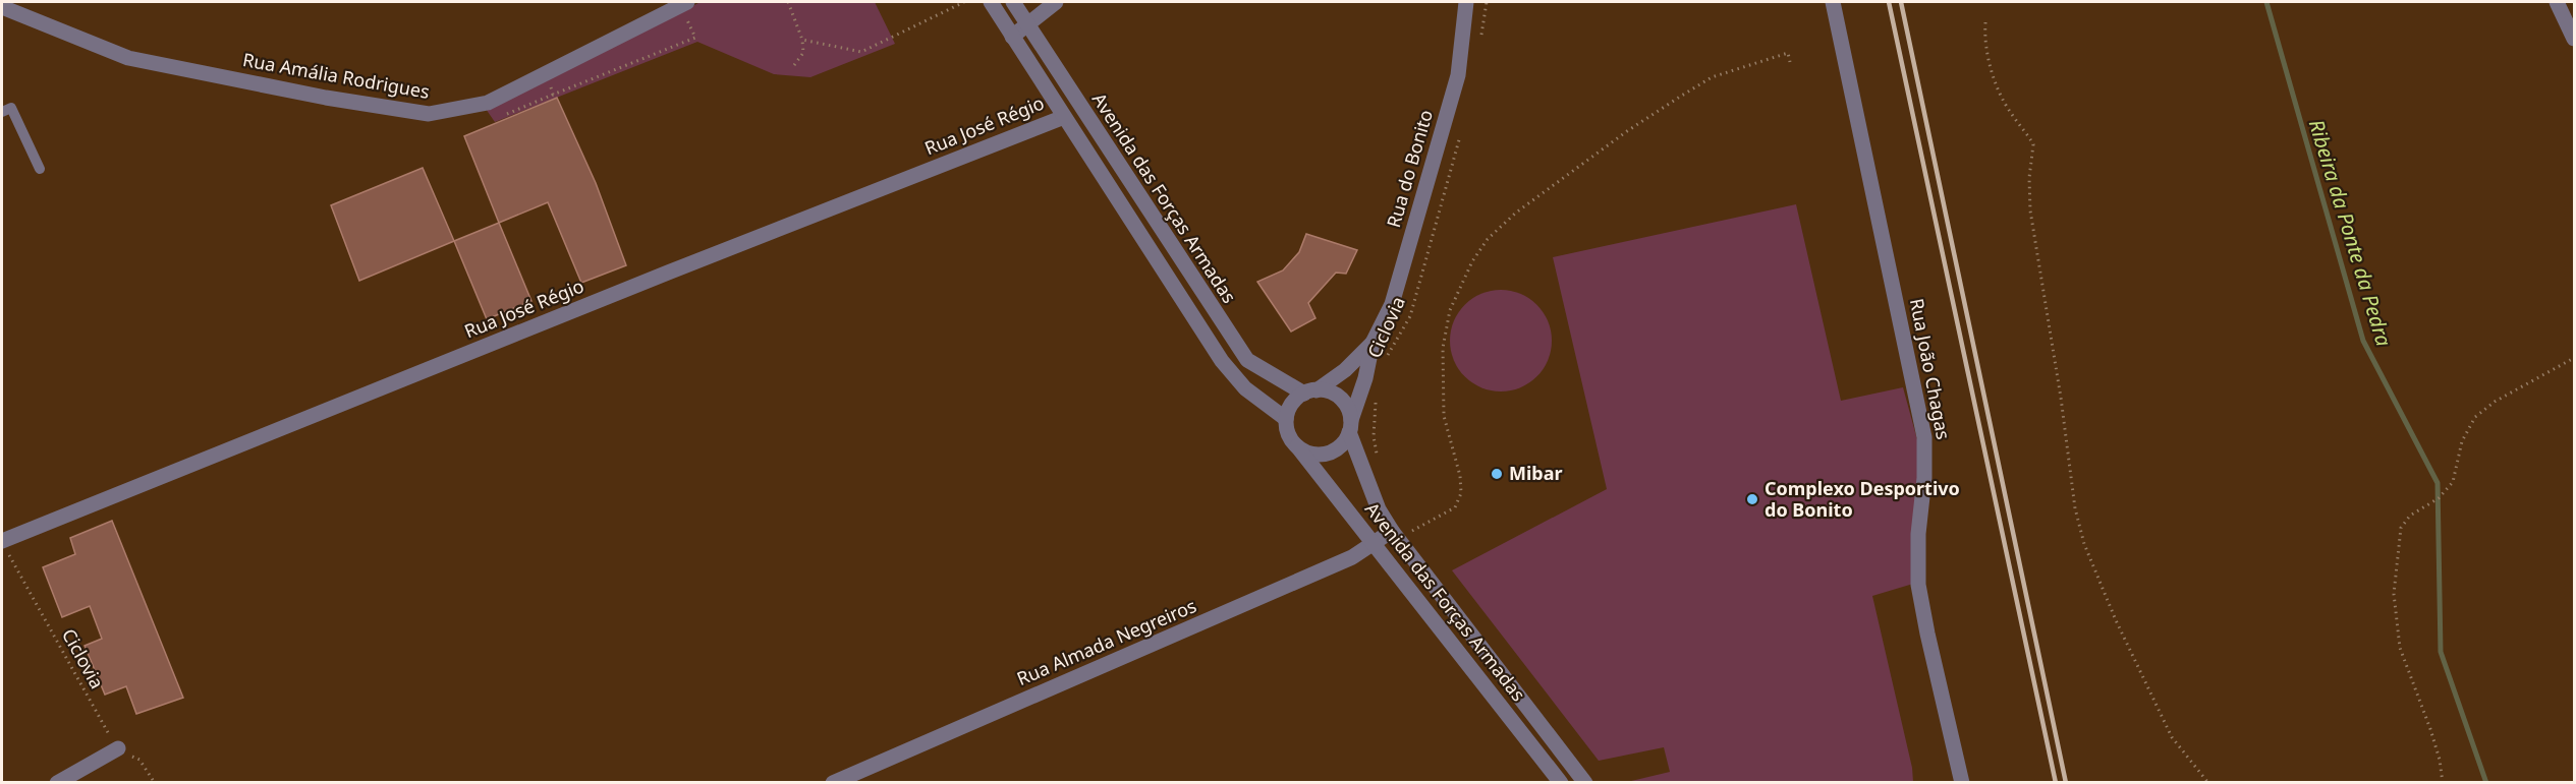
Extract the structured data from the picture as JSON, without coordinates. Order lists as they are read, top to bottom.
{
  "streets": {
    "street": [
      "Rua Amália Rodrigues",
      "Rua José Régio",
      "Rua do Bonito",
      "Avenida das Forças Armadas",
      "Rua João Chagas",
      "Rua Almada Negreiros"
    ],
    "path": ["Ciclovia"]
  },
  "crossings": [
    ["Rua José Régio", "Ciclovia"],
    ["Rua do Bonito", "Avenida das Forças Armadas"],
    ["Avenida das Forças Armadas", "Rua Almada Negreiros"]
  ],
  "water": ["Ribeira da Ponte da Pedra"],
  "places": ["Mibar", "Complexo Desportivo do Bonito"]
}
